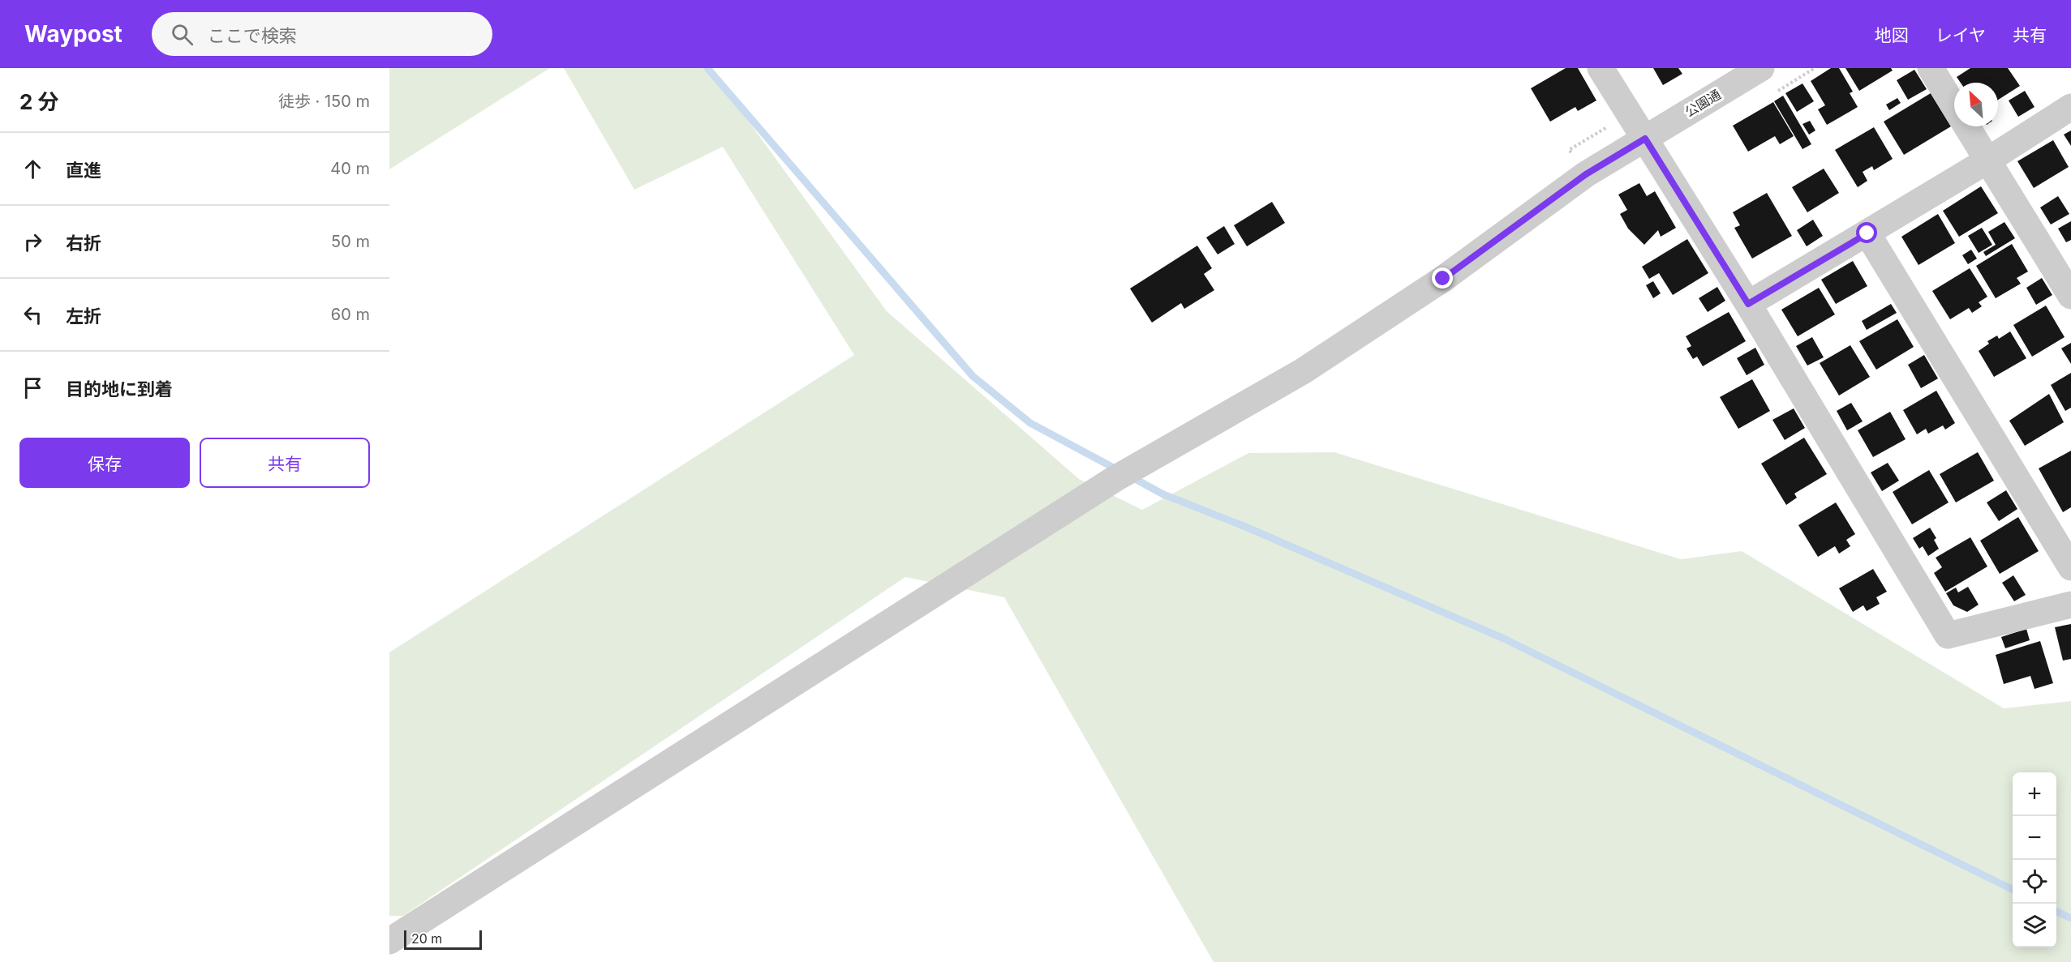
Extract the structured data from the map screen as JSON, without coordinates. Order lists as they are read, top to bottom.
{
  "streets": {
    "street": ["公園通"]
  },
  "scale_bar": "20 m",
  "north": "top left",
  "page": {
    "header": "Waypost",
    "search": "ここで検索",
    "nav": ["地図", "レイヤ", "共有"],
    "heading": ["2 分", "徒歩 · 150 m"],
    "list": [
      ["直進", "40 m"],
      ["右折", "50 m"],
      ["左折", "60 m"],
      "目的地に到着"
    ],
    "buttons": ["保存", "共有"],
    "map_buttons": ["+", "−"],
    "scale": "20 m"
  }
}
